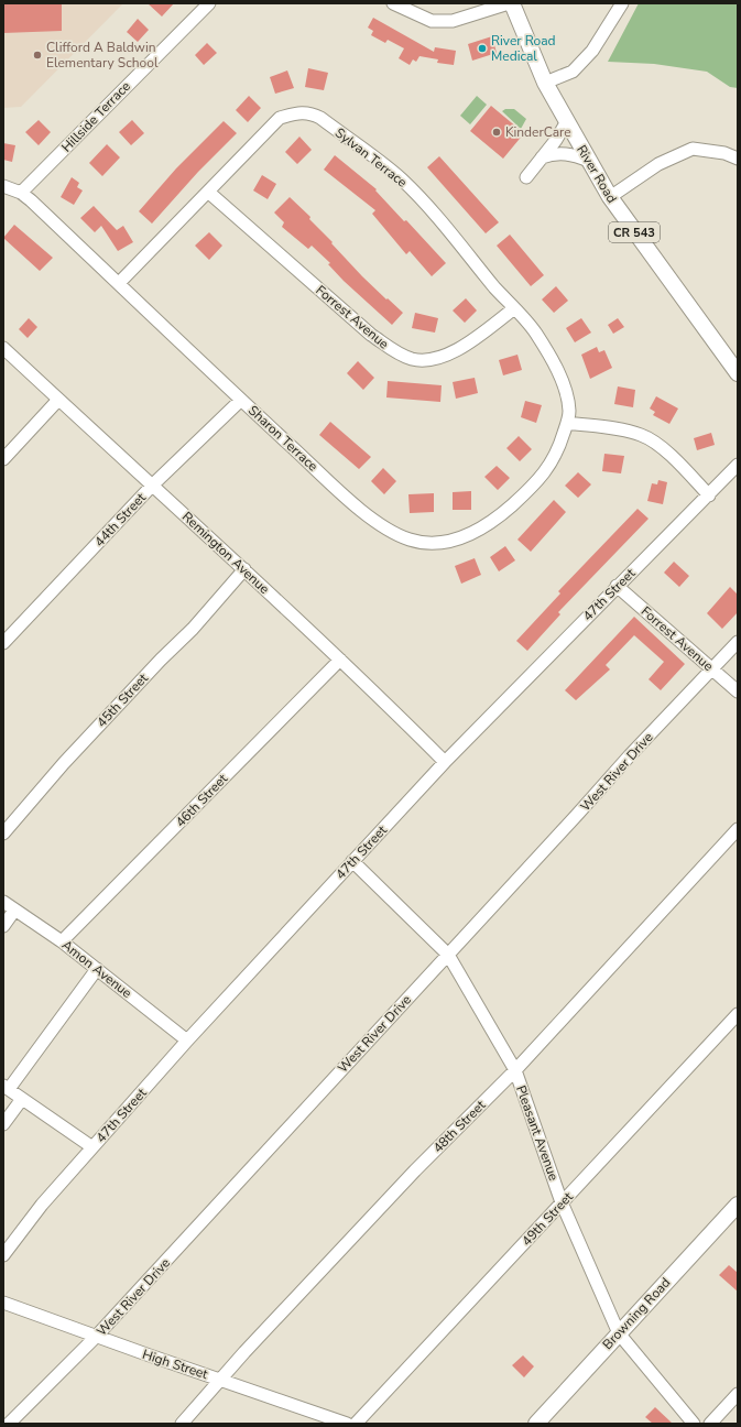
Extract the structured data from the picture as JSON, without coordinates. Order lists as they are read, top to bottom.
{
  "streets": {
    "main road": ["River Road", "CR 543", "Browning Road"],
    "street": [
      "Hillside Terrace",
      "Sylvan Terrace",
      "Forrest Avenue",
      "Sharon Terrace",
      "44th Street",
      "Remington Avenue",
      "47th Street",
      "45th Street",
      "West River Drive",
      "46th Street",
      "Amon Avenue",
      "48th Street",
      "Pleasant Avenue",
      "49th Street",
      "High Street"
    ]
  },
  "crossings": [
    ["Hillside Terrace", "Sharon Terrace"],
    ["Sylvan Terrace", "Forrest Avenue"],
    ["Sylvan Terrace", "Sharon Terrace"],
    ["Forrest Avenue", "47th Street"],
    ["Forrest Avenue", "West River Drive"],
    ["Sharon Terrace", "44th Street"],
    ["44th Street", "Remington Avenue"],
    ["Remington Avenue", "47th Street"],
    ["Remington Avenue", "45th Street"],
    ["Remington Avenue", "46th Street"],
    ["47th Street", "Amon Avenue"],
    ["47th Street", "Pleasant Avenue"],
    ["West River Drive", "Pleasant Avenue"],
    ["West River Drive", "High Street"],
    ["46th Street", "Amon Avenue"],
    ["48th Street", "Pleasant Avenue"],
    ["48th Street", "High Street"],
    ["Pleasant Avenue", "49th Street"],
    ["Pleasant Avenue", "Browning Road"]
  ],
  "places": ["River Road Medical", "Clifford A Baldwin Elementary School", "KinderCare"]
}
